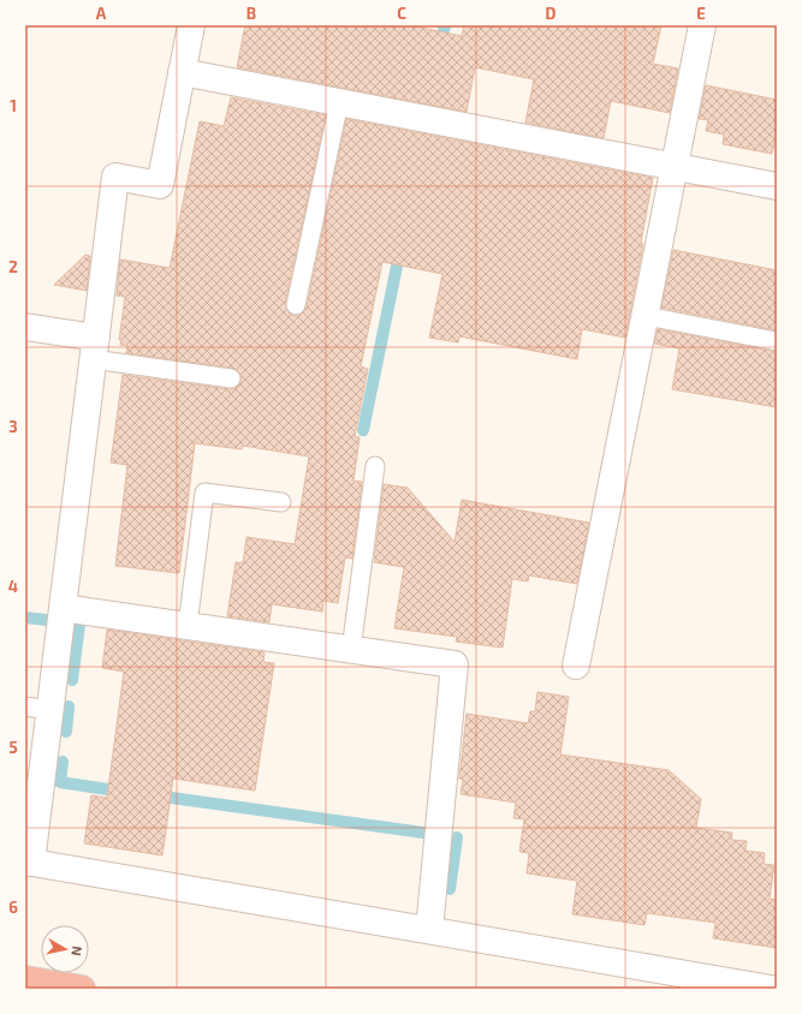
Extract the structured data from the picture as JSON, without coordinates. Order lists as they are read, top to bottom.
{
  "north": "right",
  "grid": {
    "columns": [
      "A",
      "B",
      "C",
      "D",
      "E"
    ],
    "rows": [
      "1",
      "2",
      "3",
      "4",
      "5",
      "6"
    ]
  }
}
